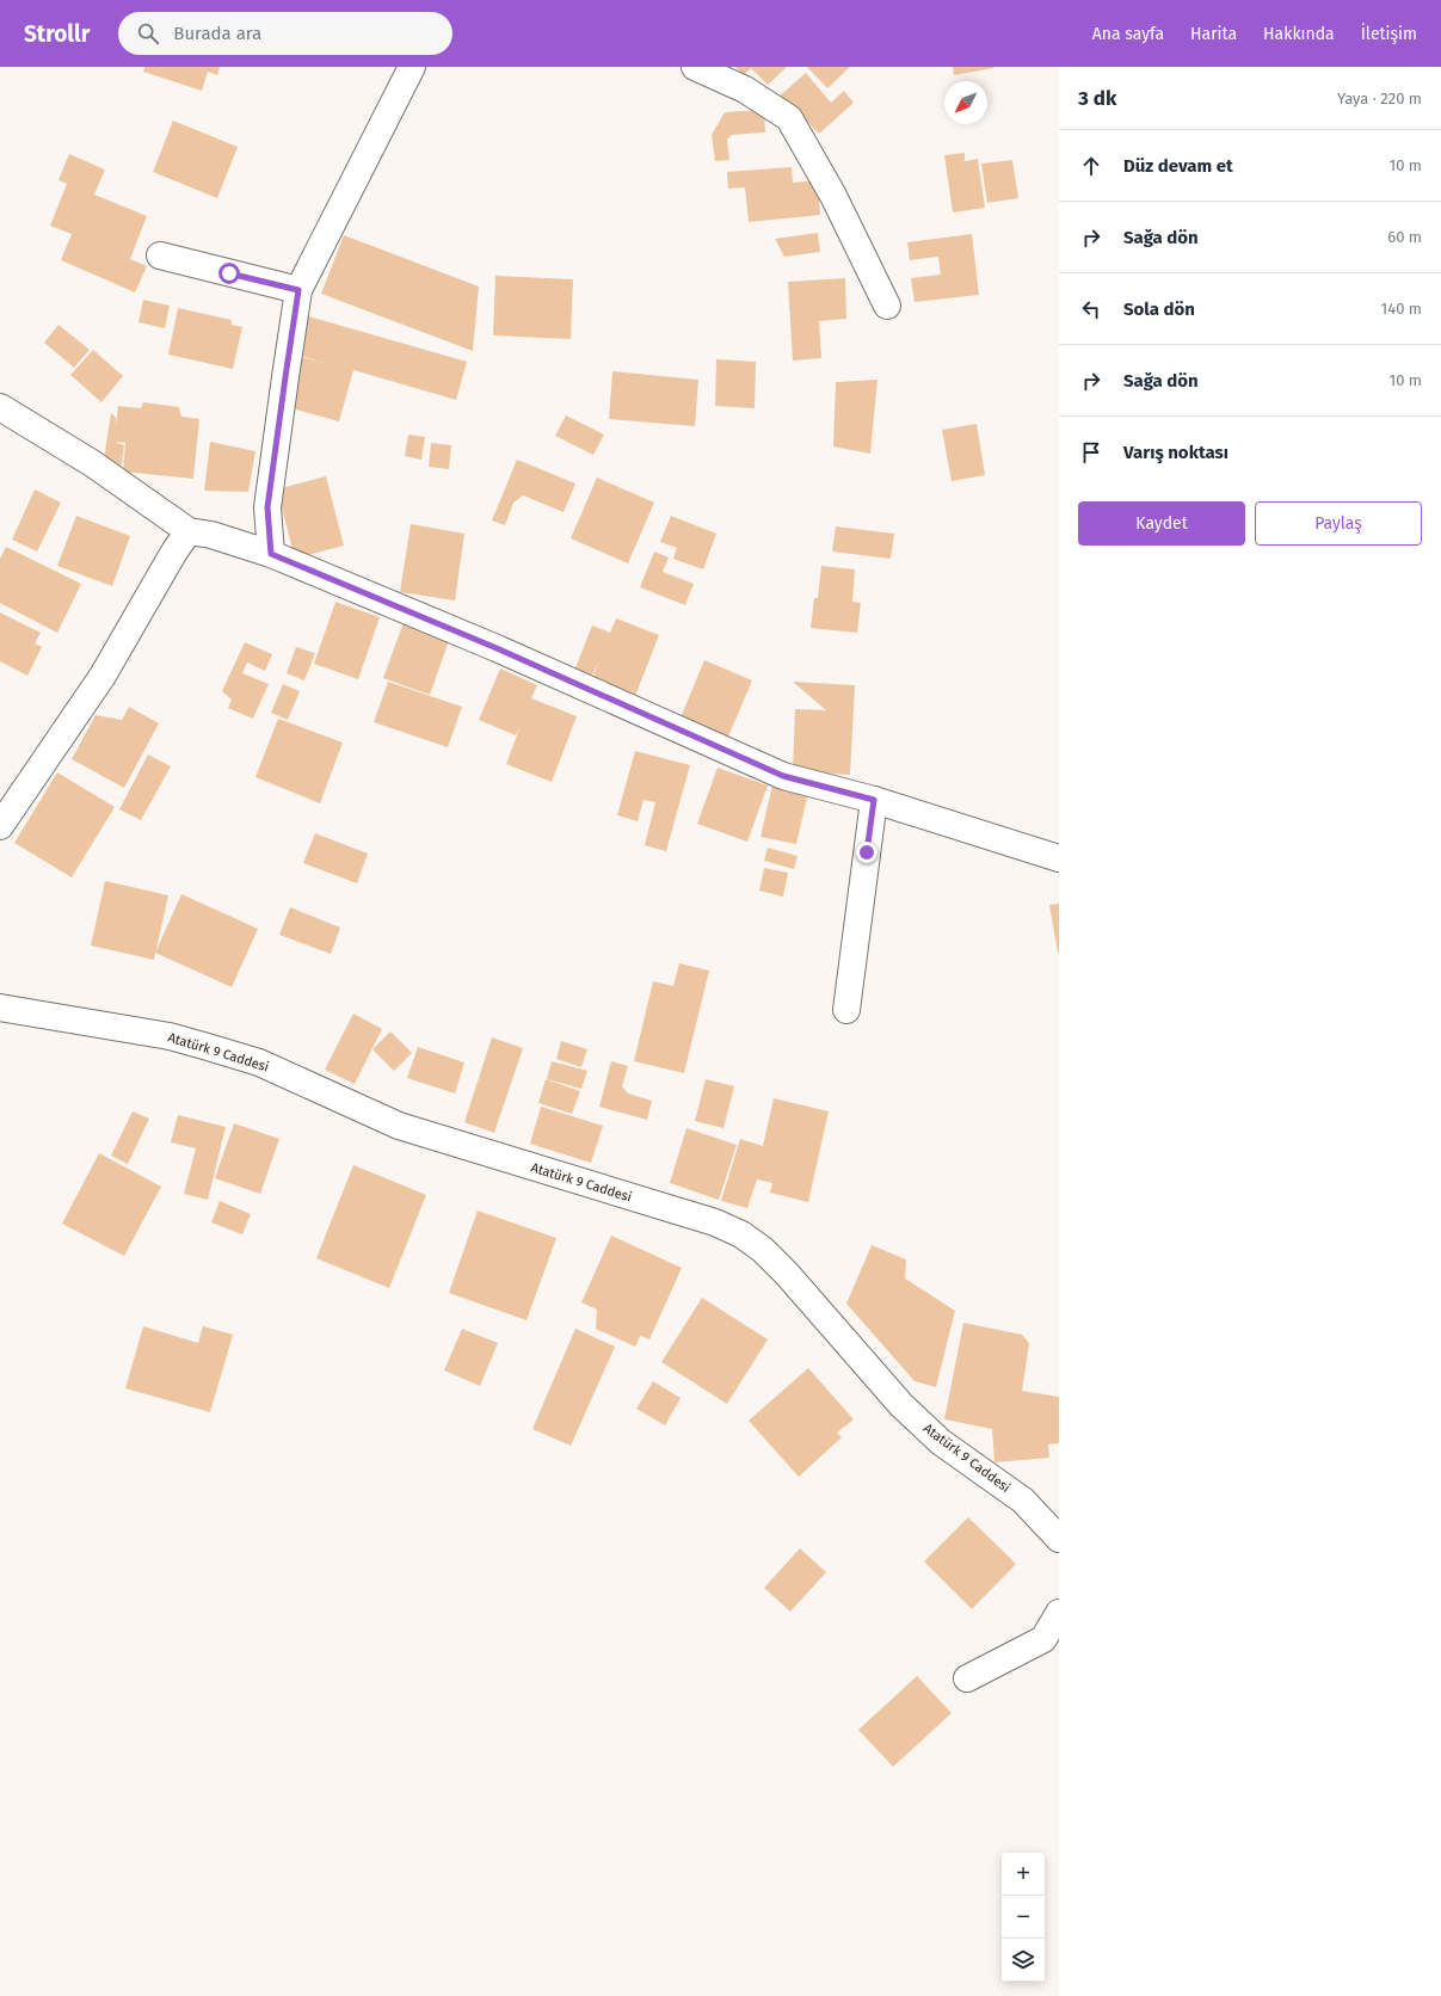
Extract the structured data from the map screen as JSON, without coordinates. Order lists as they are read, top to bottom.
{
  "streets": {
    "street": ["Atatürk 9 Caddesi"]
  },
  "north": "bottom left",
  "page": {
    "header": "Strollr",
    "search": "Burada ara",
    "nav": [
      "Ana sayfa",
      "Harita",
      "Hakkında",
      "İletişim"
    ],
    "heading": ["3 dk", "Yaya · 220 m"],
    "list": [
      ["Düz devam et", "10 m"],
      ["Sağa dön", "60 m"],
      ["Sola dön", "140 m"],
      ["Sağa dön", "10 m"],
      "Varış noktası"
    ],
    "buttons": ["Kaydet", "Paylaş"],
    "map_buttons": ["+", "−"]
  }
}
